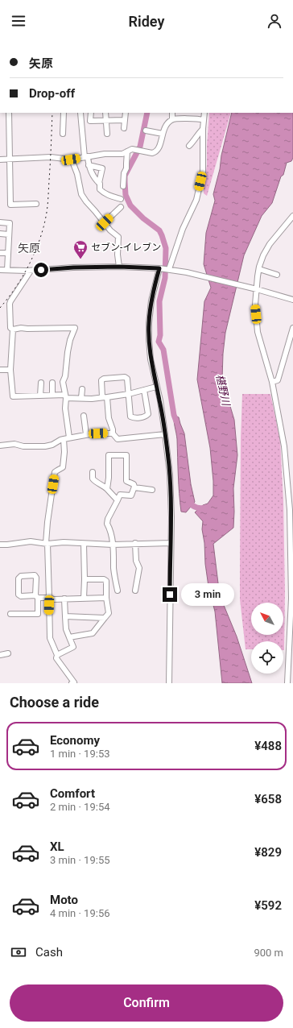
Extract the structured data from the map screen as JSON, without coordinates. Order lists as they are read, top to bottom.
{
  "districts": ["矢原"],
  "water": ["椹野川"],
  "places": {
    "supermarket": ["セブン-イレブン"]
  },
  "north": "top left",
  "page": {
    "header": "Ridey",
    "banner": ["矢原", "Drop-off"],
    "bubble": "3 min",
    "heading": "Choose a ride",
    "list": [
      {
        "name": "Economy",
        "note": "1 min · 19:53",
        "value": "¥488"
      },
      {
        "name": "Comfort",
        "note": "2 min · 19:54",
        "value": "¥658"
      },
      {
        "name": "XL",
        "note": "3 min · 19:55",
        "value": "¥829"
      },
      {
        "name": "Moto",
        "note": "4 min · 19:56",
        "value": "¥592"
      }
    ],
    "pay": ["Cash", "900 m"],
    "buttons": "Confirm"
  }
}
